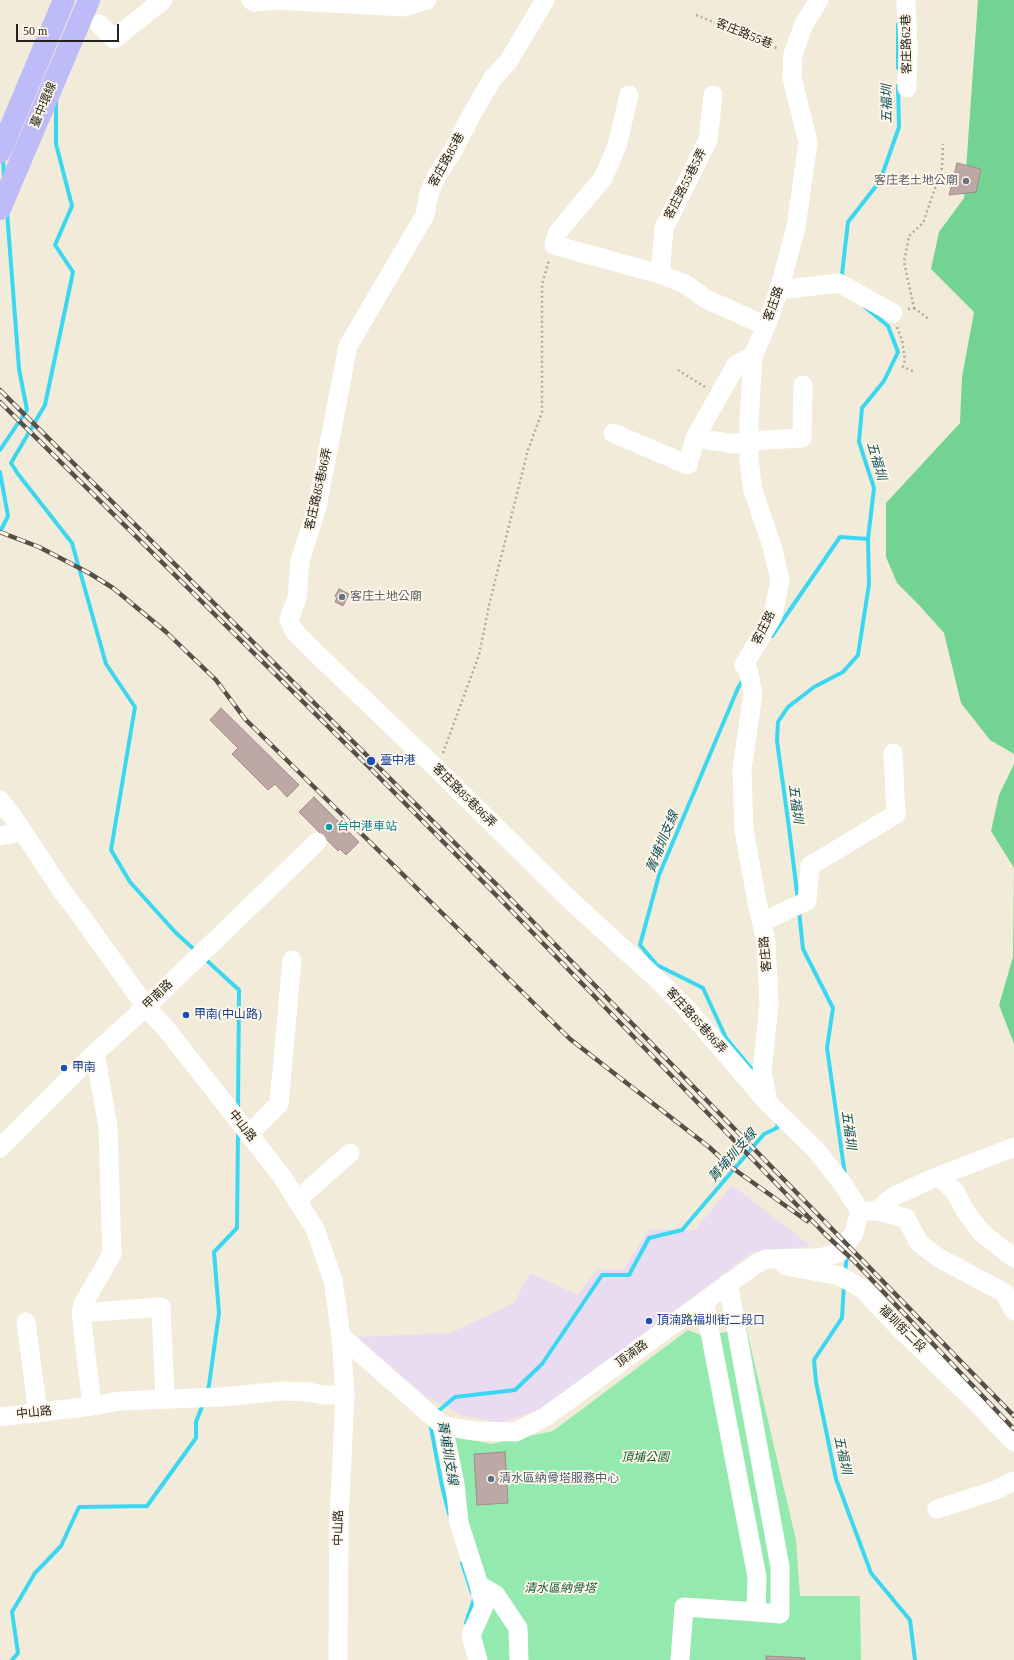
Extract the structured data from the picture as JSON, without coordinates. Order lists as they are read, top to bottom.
{
  "streets": {
    "highway": ["臺中環線"],
    "street": [
      "客庄路62巷",
      "客庄路85巷",
      "客庄路55巷5弄",
      "客庄路",
      "客庄路85巷86弄",
      "甲南路",
      "中山路",
      "福圳街二段",
      "頂湳路"
    ],
    "path": ["客庄路55巷"]
  },
  "crossings": [
    ["客庄路55巷", "客庄路"],
    ["客庄路85巷", "客庄路85巷86弄"],
    ["客庄路", "客庄路85巷86弄"],
    ["甲南路", "中山路"],
    ["福圳街二段", "頂湳路"]
  ],
  "water": ["五福圳", "菁埔圳支線"],
  "parks": ["頂埔公園", "清水區納骨塔"],
  "places": [
    "客庄老土地公廟",
    "客庄土地公廟",
    "臺中港",
    "台中港車站",
    "甲南(中山路)",
    "甲南",
    "頂湳路福圳街二段口",
    "清水區納骨塔服務中心"
  ],
  "scale_bar": "50 m"
}
